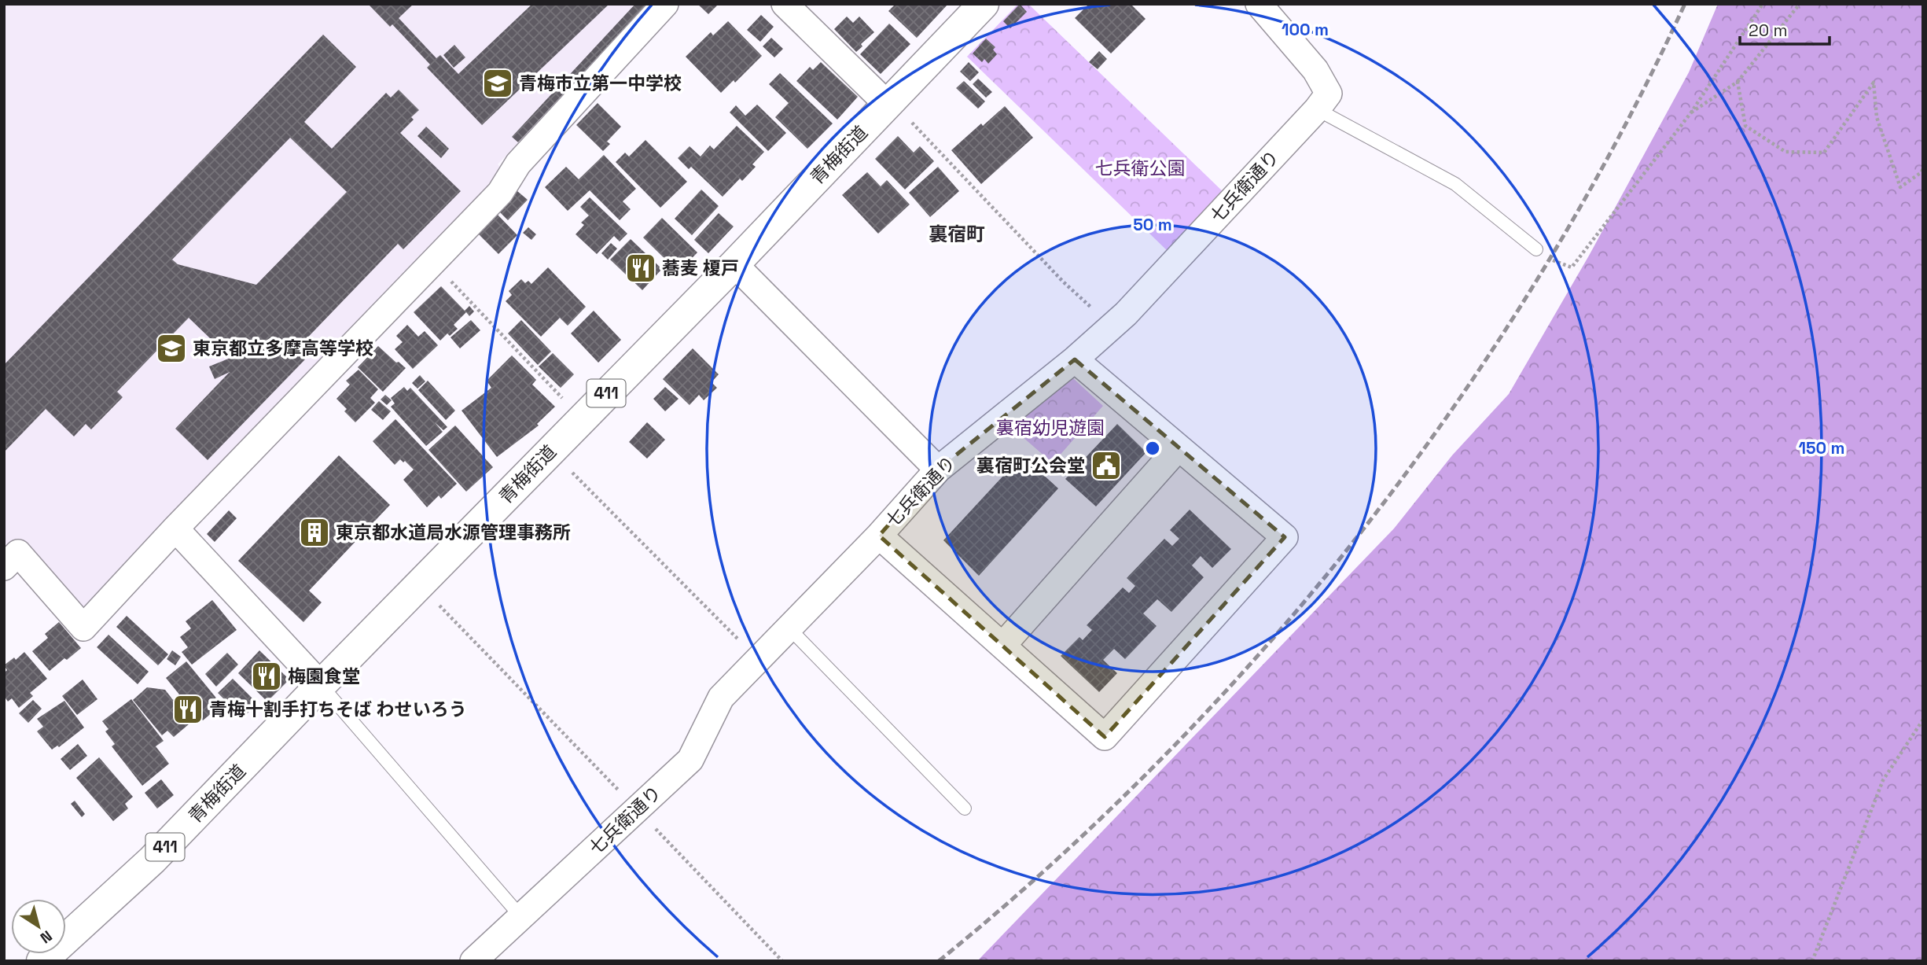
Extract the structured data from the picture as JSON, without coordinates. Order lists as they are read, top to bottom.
{
  "streets": {
    "highway": ["青梅街道", "411"],
    "street": ["七兵衛通り"]
  },
  "districts": ["裏宿町"],
  "parks": ["七兵衛公園", "裏宿幼児遊園"],
  "places": {
    "school or university": ["青梅市立第一中学校", "東京都立多摩高等学校"],
    "restaurant": ["蕎麦 榎戸", "梅園食堂", "青梅十割手打ちそば わせいろう"],
    "public building": ["裏宿町公会堂"],
    "building": ["東京都水道局水源管理事務所"]
  },
  "scale_bar": "20 m",
  "north": "bottom right",
  "rings": ["100 m", "50 m", "150 m"]
}
